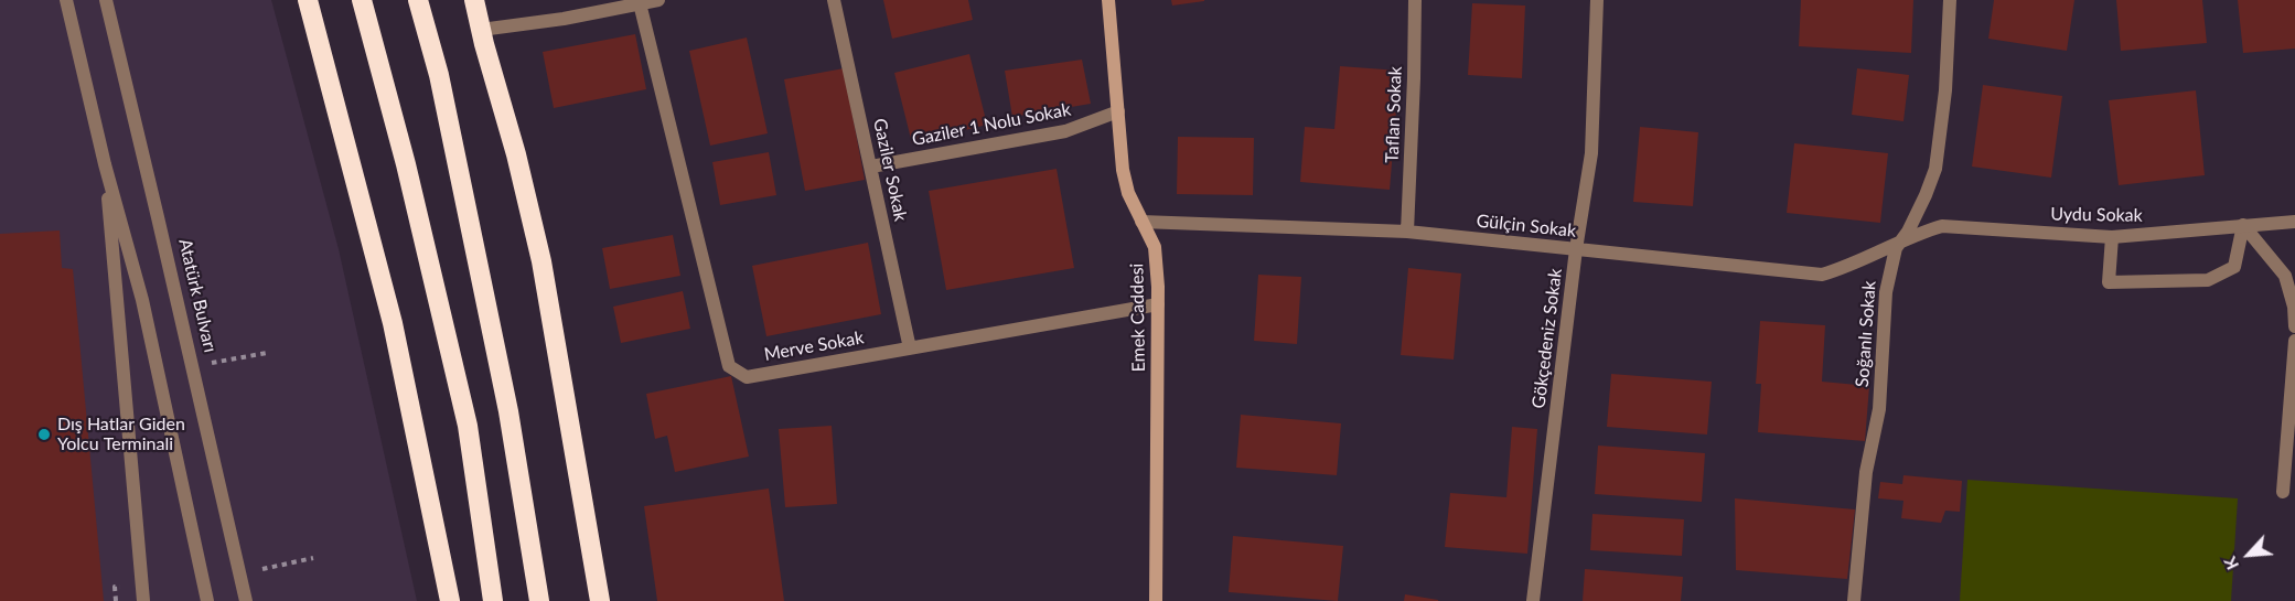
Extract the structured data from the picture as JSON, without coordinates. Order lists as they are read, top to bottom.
{
  "streets": {
    "street": [
      "Taflan Sokak",
      "Gaziler 1 Nolu Sokak",
      "Gaziler Sokak",
      "Uydu Sokak",
      "Gülçin Sokak",
      "Atatürk Bulvarı",
      "Emek Caddesi",
      "Soğanlı Sokak",
      "Gökçedeniz Sokak",
      "Merve Sokak"
    ]
  },
  "crossings": [
    ["Taflan Sokak", "Gülçin Sokak"],
    ["Gaziler 1 Nolu Sokak", "Gaziler Sokak"],
    ["Gaziler 1 Nolu Sokak", "Emek Caddesi"],
    ["Gaziler Sokak", "Merve Sokak"],
    ["Uydu Sokak", "Gülçin Sokak"],
    ["Uydu Sokak", "Soğanlı Sokak"],
    ["Gülçin Sokak", "Emek Caddesi"],
    ["Gülçin Sokak", "Soğanlı Sokak"],
    ["Gülçin Sokak", "Gökçedeniz Sokak"],
    ["Emek Caddesi", "Merve Sokak"]
  ],
  "places": ["Dış Hatlar Giden Yolcu Terminali"],
  "north": "bottom left"
}
